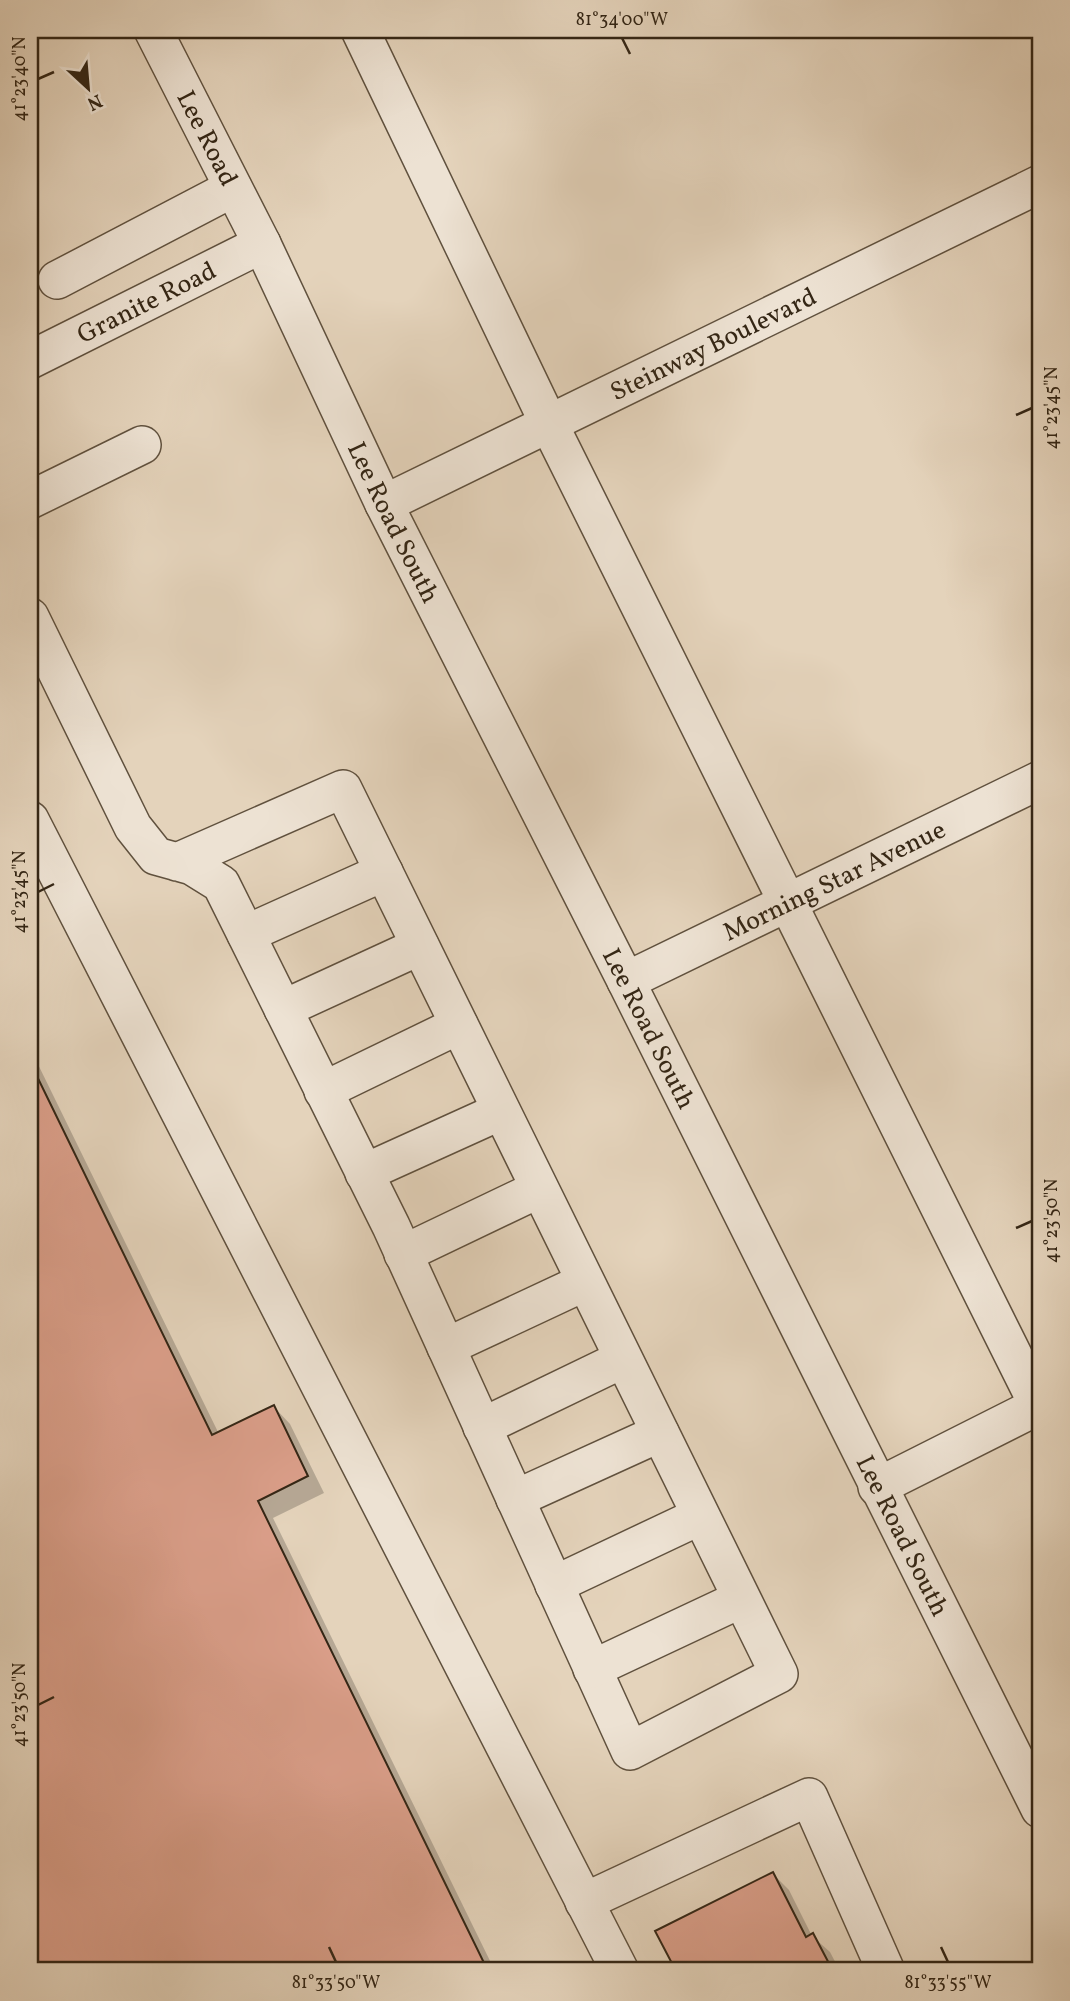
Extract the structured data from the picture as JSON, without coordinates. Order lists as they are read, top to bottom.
{
  "streets": {
    "street": [
      "Lee Road",
      "Granite Road",
      "Steinway Boulevard",
      "Lee Road South",
      "Morning Star Avenue"
    ]
  },
  "crossings": [
    ["Lee Road", "Granite Road"],
    ["Lee Road", "Lee Road South"],
    ["Granite Road", "Lee Road South"],
    ["Steinway Boulevard", "Lee Road South"],
    ["Lee Road South", "Morning Star Avenue"]
  ],
  "north": "bottom right",
  "coordinates": [
    "81°34'00\"W",
    "41°23'40\"N",
    "41°23'45\"N",
    "41°23'50\"N",
    "81°33'50\"W",
    "81°33'55\"W"
  ]
}
